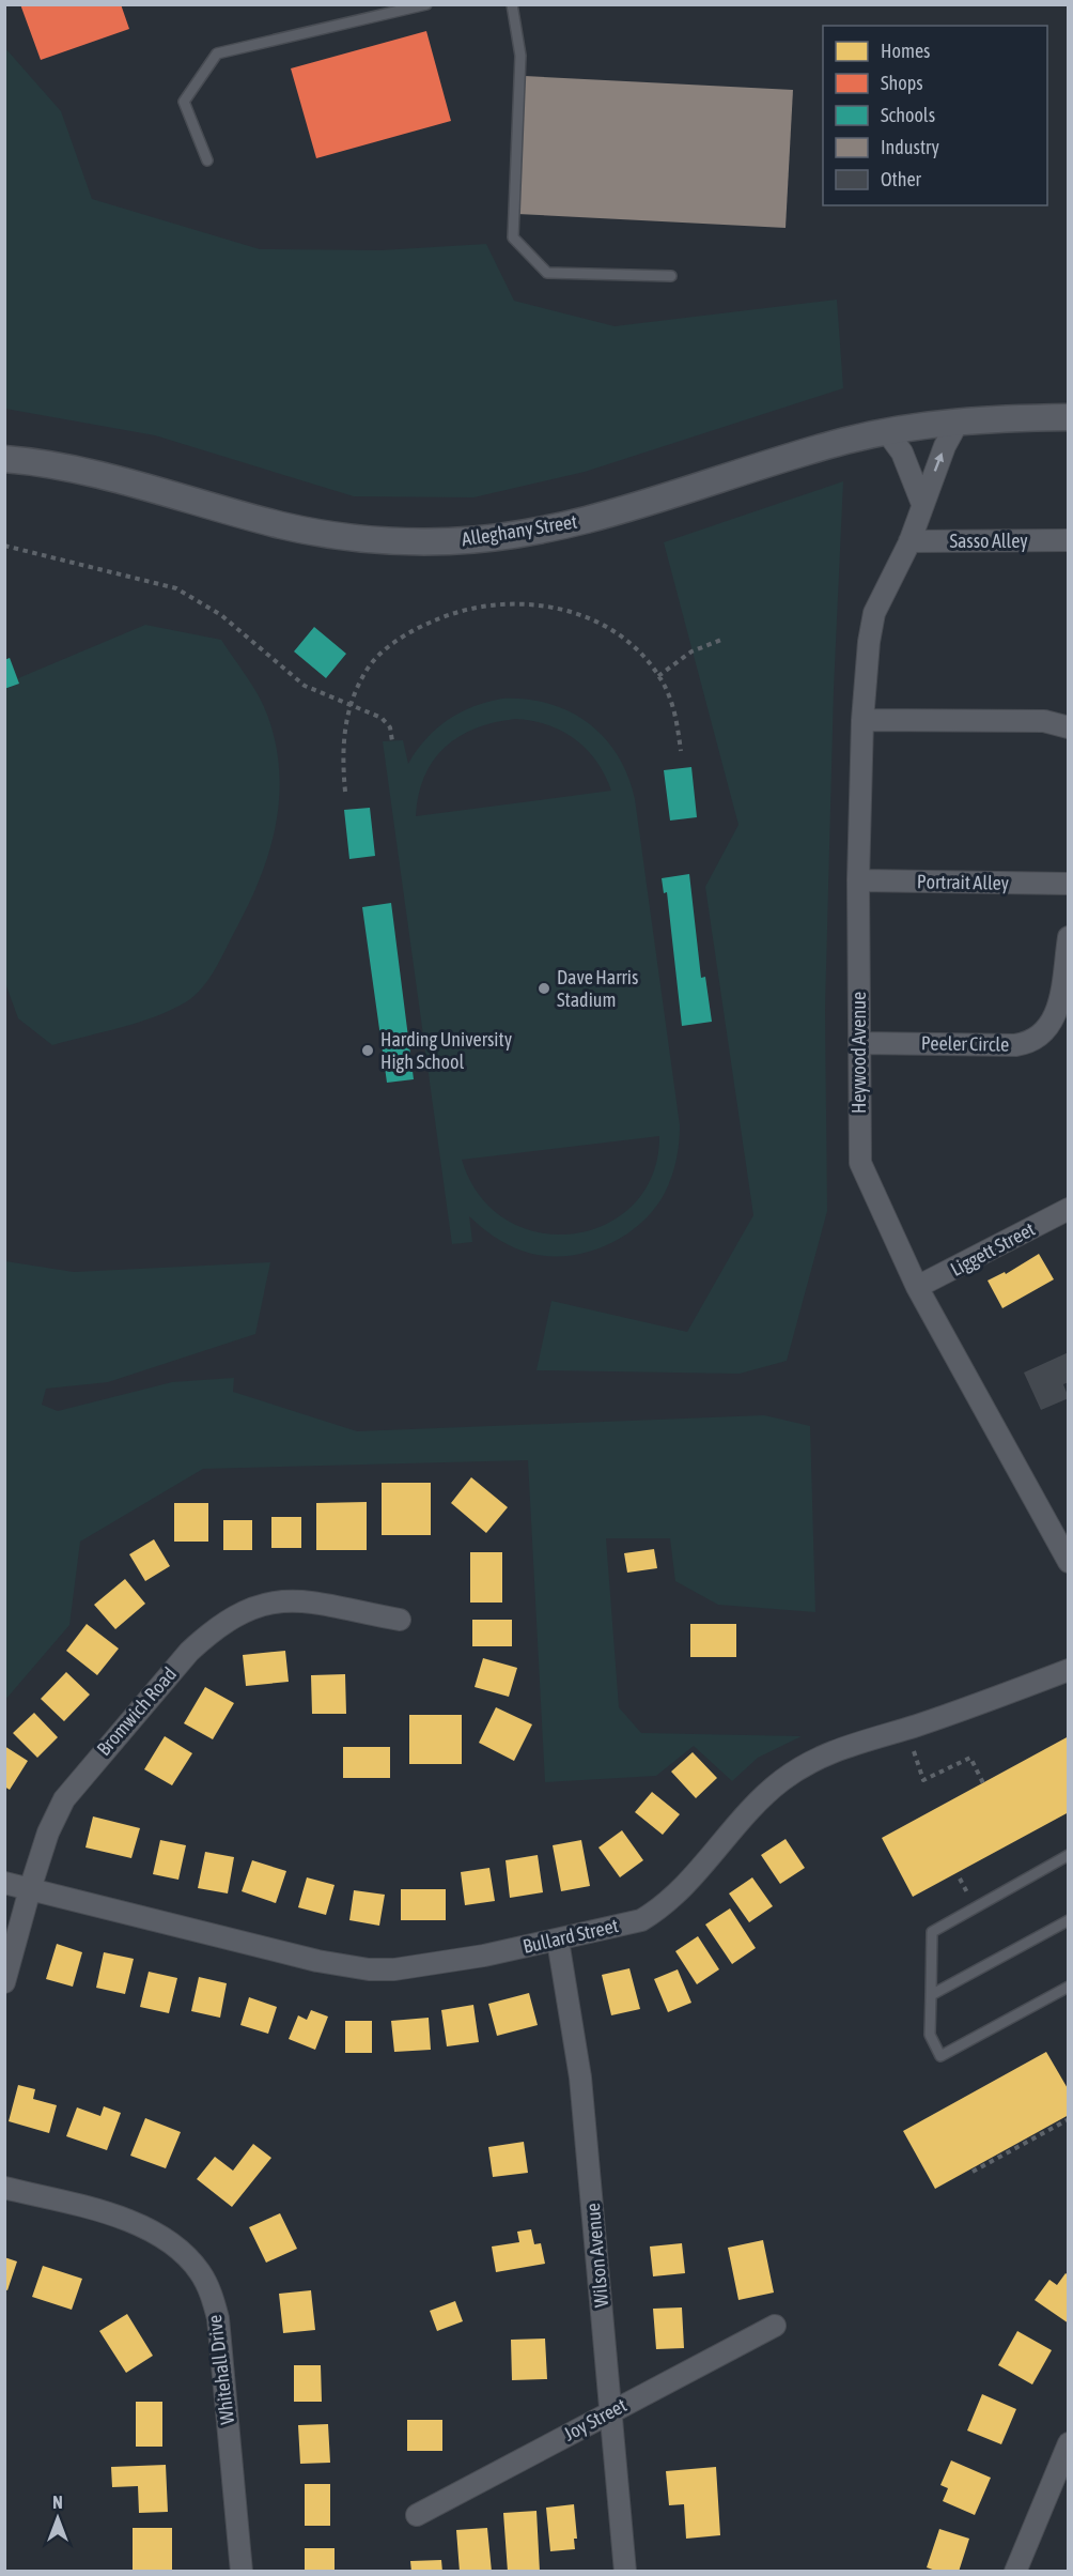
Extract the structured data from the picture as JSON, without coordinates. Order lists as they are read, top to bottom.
{
  "streets": {
    "street": [
      "Alleghany Street",
      "Sasso Alley",
      "Portrait Alley",
      "Peeler Circle",
      "Heywood Avenue",
      "Liggett Street",
      "Bromwich Road",
      "Bullard Street",
      "Wilson Avenue",
      "Whitehall Drive",
      "Joy Street"
    ]
  },
  "crossings": [
    ["Alleghany Street", "Heywood Avenue"],
    ["Sasso Alley", "Heywood Avenue"],
    ["Portrait Alley", "Heywood Avenue"],
    ["Peeler Circle", "Heywood Avenue"],
    ["Heywood Avenue", "Liggett Street"],
    ["Bromwich Road", "Bullard Street"],
    ["Bullard Street", "Wilson Avenue"],
    ["Wilson Avenue", "Joy Street"]
  ],
  "places": ["Dave Harris Stadium", "Harding University High School"],
  "legend": [
    "Homes",
    "Shops",
    "Schools",
    "Industry",
    "Other"
  ],
  "north": "top"
}
